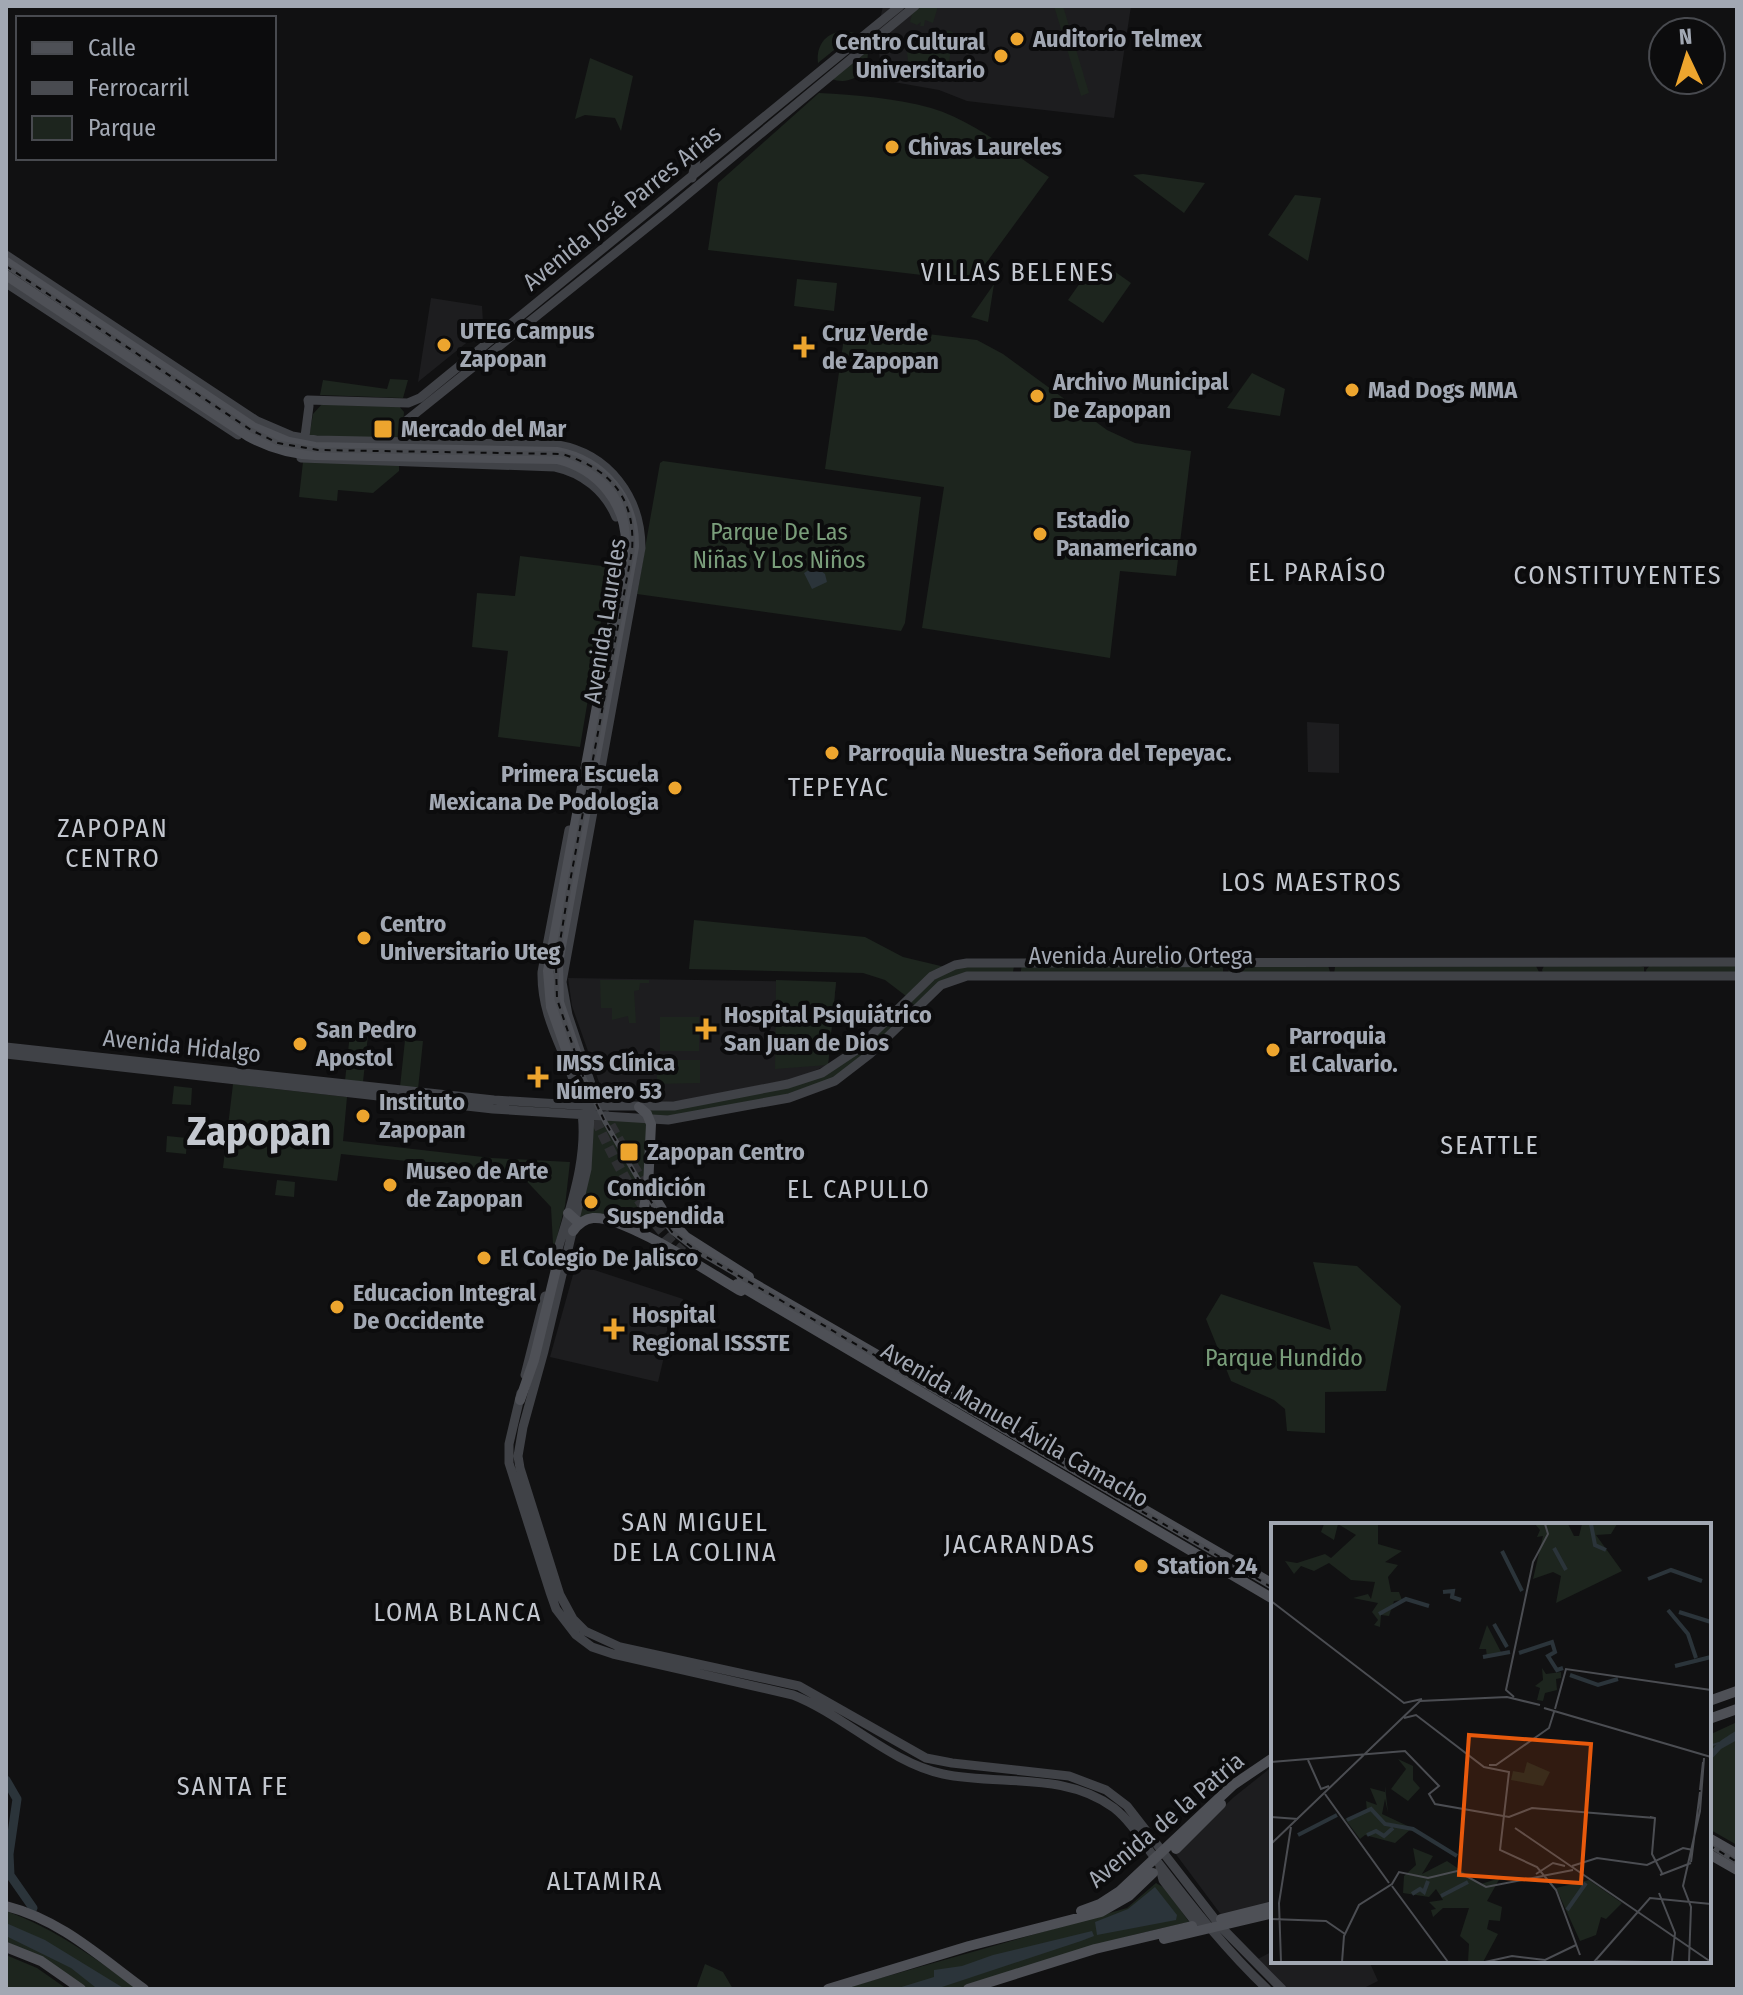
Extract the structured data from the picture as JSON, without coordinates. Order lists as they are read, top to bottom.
{
  "streets": {
    "main road": [
      "Avenida José Parres Arias",
      "Avenida Laureles",
      "Avenida Aurelio Ortega",
      "Avenida Hidalgo",
      "Avenida Manuel Ávila Camacho",
      "Avenida de la Patria"
    ]
  },
  "crossings": [
    ["Avenida José Parres Arias", "Avenida Laureles"],
    ["Avenida Laureles", "Avenida Aurelio Ortega"],
    ["Avenida Laureles", "Avenida Hidalgo"],
    ["Avenida Aurelio Ortega", "Avenida Hidalgo"]
  ],
  "districts": [
    "VILLAS BELENES",
    "EL PARAÍSO",
    "CONSTITUYENTES",
    "TEPEYAC",
    "ZAPOPAN CENTRO",
    "LOS MAESTROS",
    "Zapopan",
    "SEATTLE",
    "EL CAPULLO",
    "SAN MIGUEL DE LA COLINA",
    "JACARANDAS",
    "LOMA BLANCA",
    "SANTA FE",
    "ALTAMIRA"
  ],
  "parks": ["Parque De Las Niñas Y Los Niños", "Parque Hundido"],
  "places": {
    "other": [
      "Auditorio Telmex",
      "Centro Cultural Universitario",
      "Chivas Laureles",
      "UTEG Campus Zapopan",
      "Mad Dogs MMA",
      "Archivo Municipal De Zapopan",
      "Estadio Panamericano",
      "Parroquia Nuestra Señora del Tepeyac.",
      "Primera Escuela Mexicana De Podologia",
      "Centro Universitario Uteg",
      "San Pedro Apostol",
      "Parroquia El Calvario.",
      "Instituto Zapopan",
      "Museo de Arte de Zapopan",
      "Condición Suspendida",
      "El Colegio De Jalisco",
      "Educacion Integral De Occidente",
      "Station 24"
    ],
    "health": [
      "Cruz Verde de Zapopan",
      "Hospital Psiquiátrico San Juan de Dios",
      "IMSS Clínica Número 53",
      "Hospital Regional ISSSTE"
    ],
    "transit": ["Mercado del Mar", "Zapopan Centro"]
  },
  "legend": ["Calle", "Ferrocarril", "Parque"],
  "north": "top"
}
